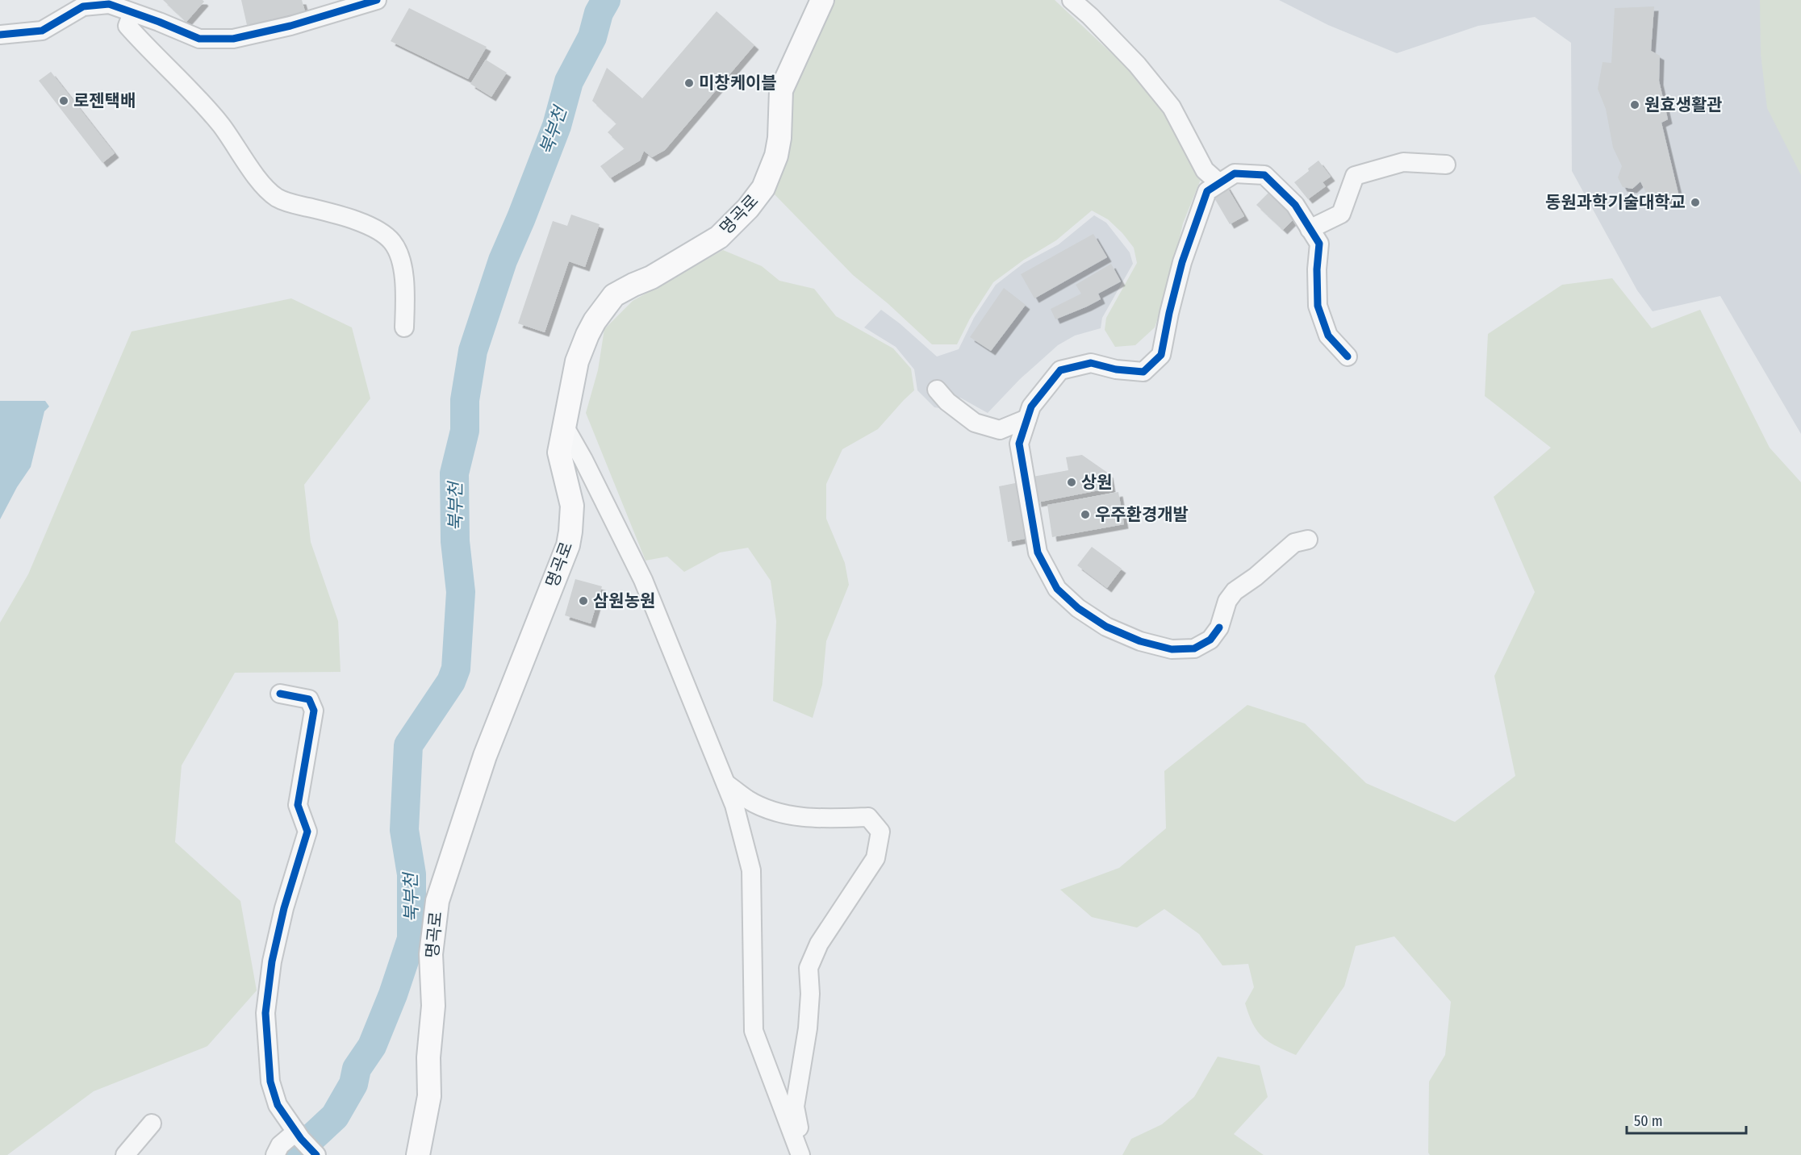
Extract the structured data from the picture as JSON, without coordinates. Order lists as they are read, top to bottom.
{
  "streets": {
    "main road": ["명곡로"]
  },
  "water": ["북부천"],
  "places": [
    "미창케이블",
    "로젠택배",
    "원효생활관",
    "동원과학기술대학교",
    "상원",
    "우주환경개발",
    "삼원농원"
  ],
  "scale_bar": "50 m"
}
